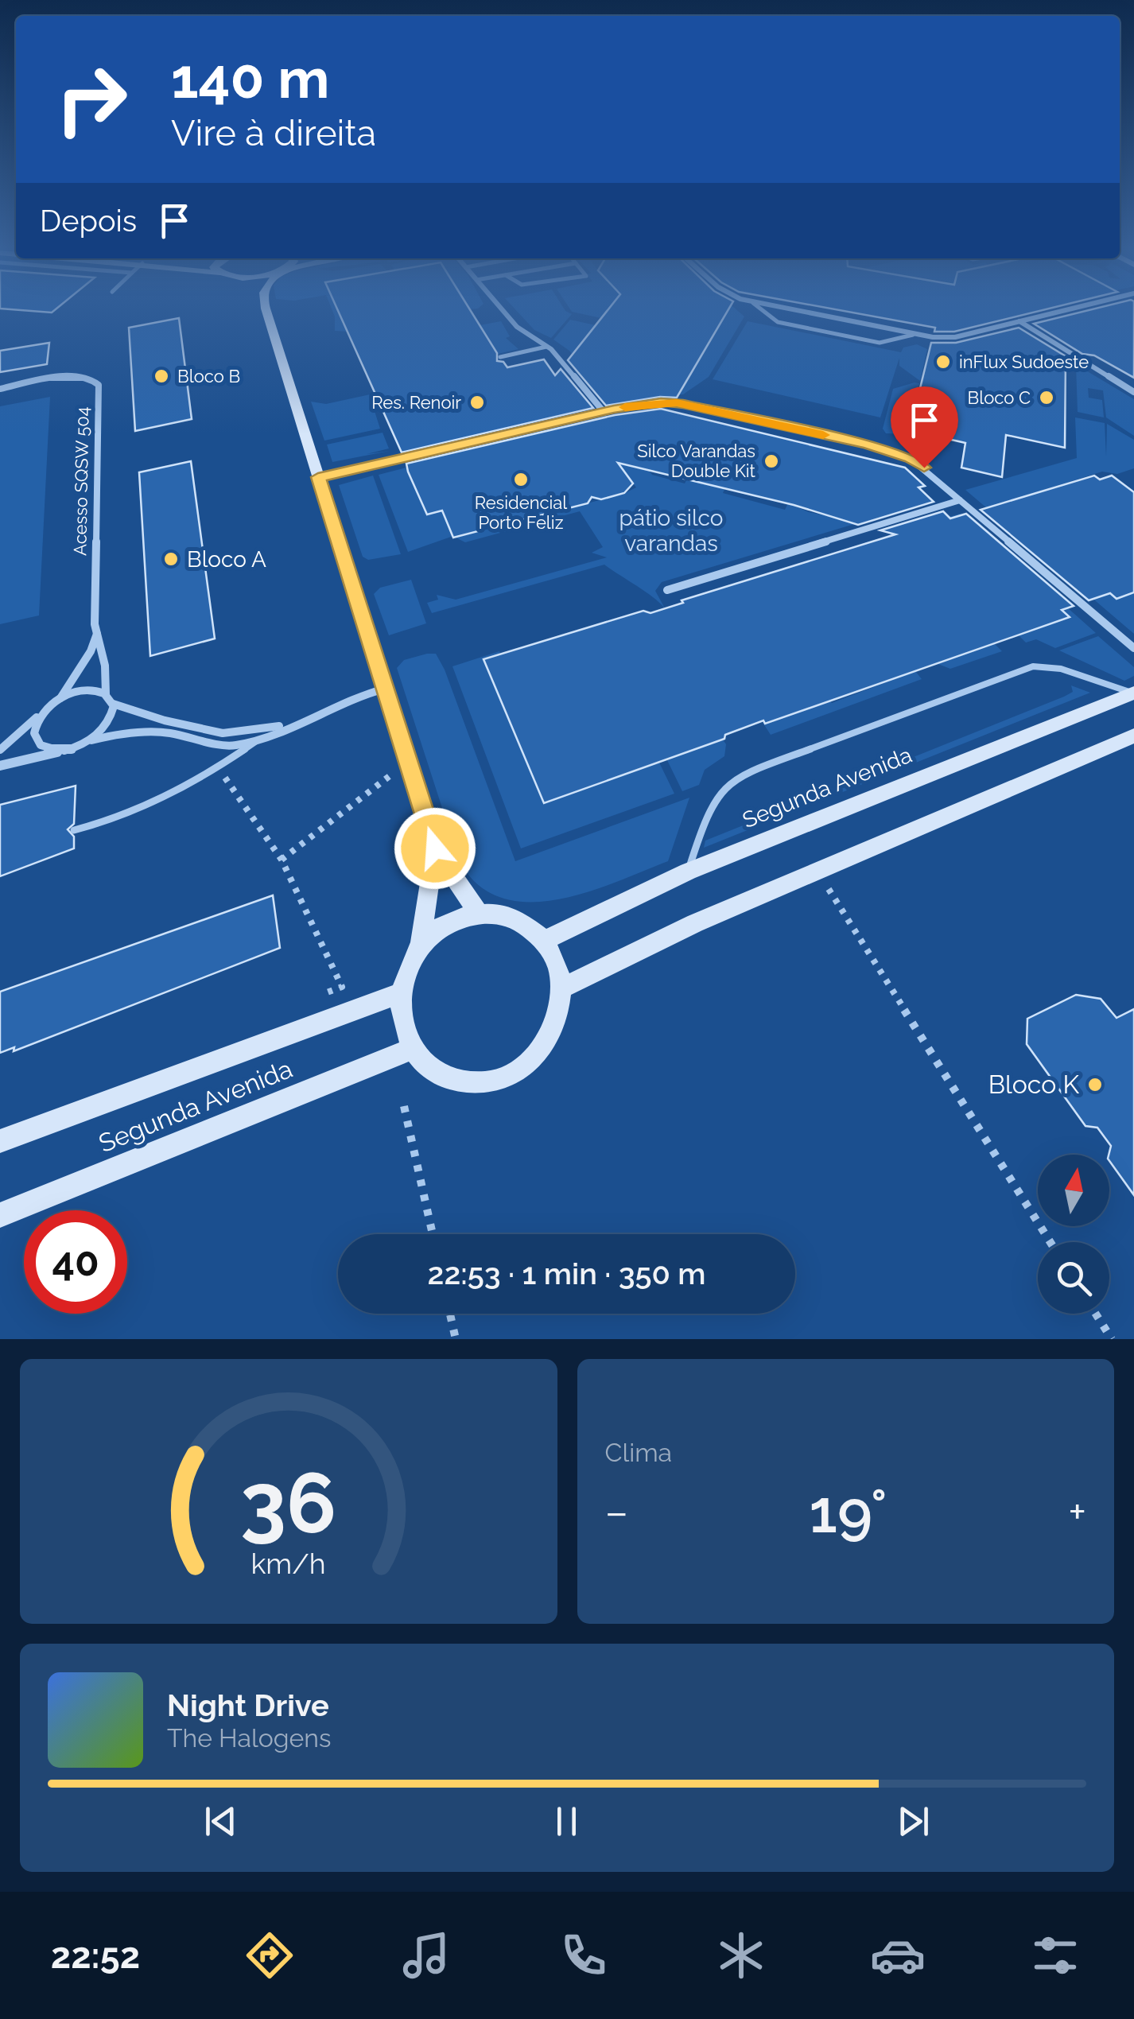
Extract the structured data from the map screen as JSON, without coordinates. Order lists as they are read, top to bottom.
{
  "streets": {
    "street": ["Acesso SQSW 504", "Segunda Avenida"]
  },
  "parks": ["pátio silco varandas"],
  "places": [
    "inFlux Sudoeste",
    "Bloco B",
    "Bloco C",
    "Res. Renoir",
    "Silco Varandas Double Kit",
    "Residencial Porto Feliz",
    "Bloco A",
    "Bloco K"
  ],
  "north": "top",
  "page": {
    "turn": ["140 m", "Vire à direita"],
    "then": "Depois",
    "limit": "40",
    "trip": "22:53 · 1 min · 350 m",
    "tile": "Clima",
    "heat": ["−", "19°", "+"],
    "song": ["Night Drive", "The Halogens"],
    "tabs": "22:52",
    "gauge": ["36", "km/h"]
  }
}
